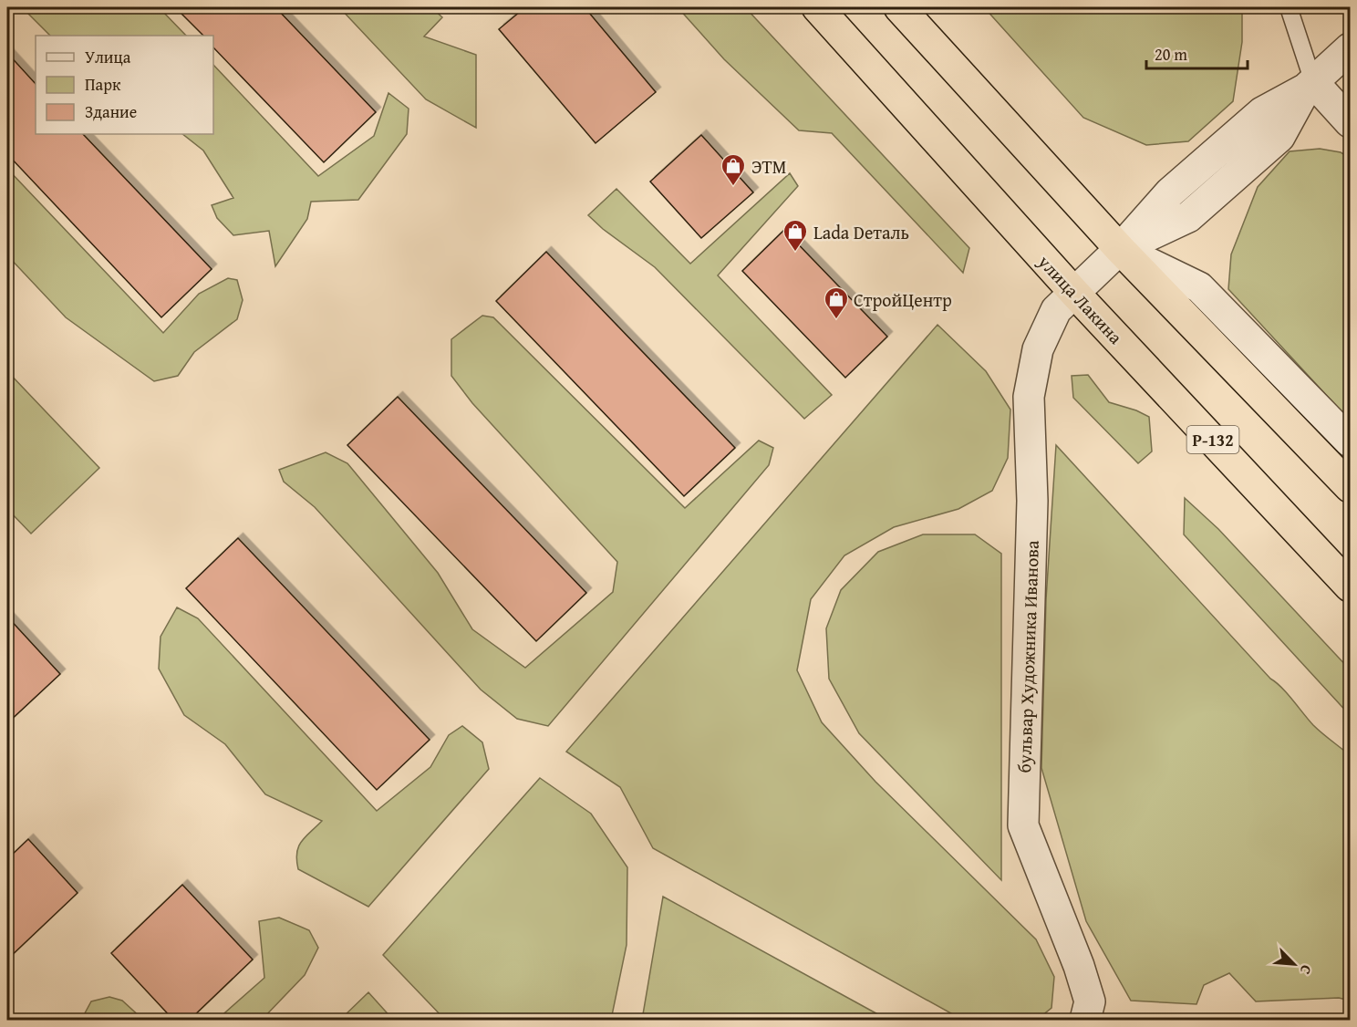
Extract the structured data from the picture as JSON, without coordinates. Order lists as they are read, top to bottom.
{
  "streets": {
    "highway": ["улица Лакина", "Р-132"],
    "street": ["бульвар Художника Иванова"]
  },
  "crossings": [
    ["улица Лакина", "бульвар Художника Иванова"]
  ],
  "places": {
    "shop": ["ЭТМ", "Lada Dеталь", "СтройЦентр"]
  },
  "legend": ["Улица", "Парк", "Здание"],
  "scale_bar": "20 m",
  "north": "bottom right"
}
